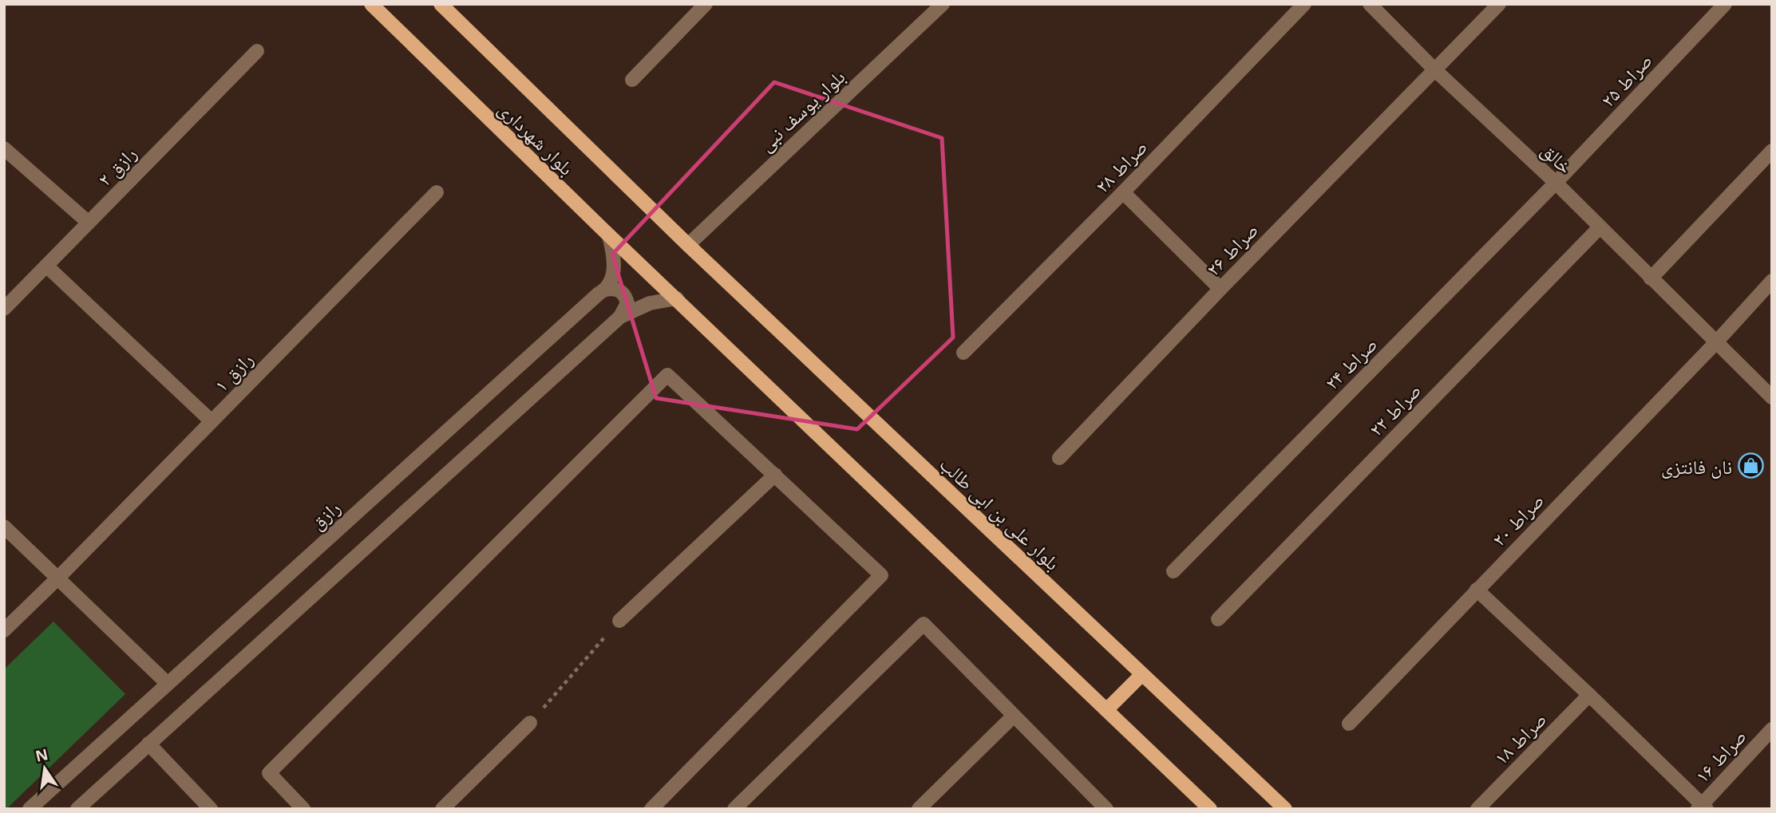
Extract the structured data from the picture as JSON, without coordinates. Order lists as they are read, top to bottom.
{
  "streets": {
    "main road": ["بلوار شهرداری", "بلوار علی بن ابی طالب"],
    "street": [
      "صراط ۲۵",
      "بلوار یوسف نبی",
      "خالق",
      "رازق ۲",
      "صراط ۲۸",
      "صراط ۲۶",
      "صراط ۲۴",
      "رازق ۱",
      "صراط ۲۲",
      "رازق",
      "صراط ۲۰",
      "صراط ۱۸",
      "صراط ۱۶"
    ]
  },
  "crossings": [
    ["صراط ۲۵", "خالق"],
    ["صراط ۲۵", "صراط ۲۴"],
    ["بلوار یوسف نبی", "بلوار شهرداری"],
    ["بلوار یوسف نبی", "بلوار علی بن ابی طالب"],
    ["بلوار شهرداری", "بلوار علی بن ابی طالب"],
    ["بلوار شهرداری", "رازق"],
    ["خالق", "صراط ۲۶"],
    ["خالق", "صراط ۲۴"],
    ["خالق", "صراط ۲۲"],
    ["خالق", "صراط ۲۰"]
  ],
  "places": {
    "shop": ["نان فانتزی"]
  },
  "north": "top"
}
